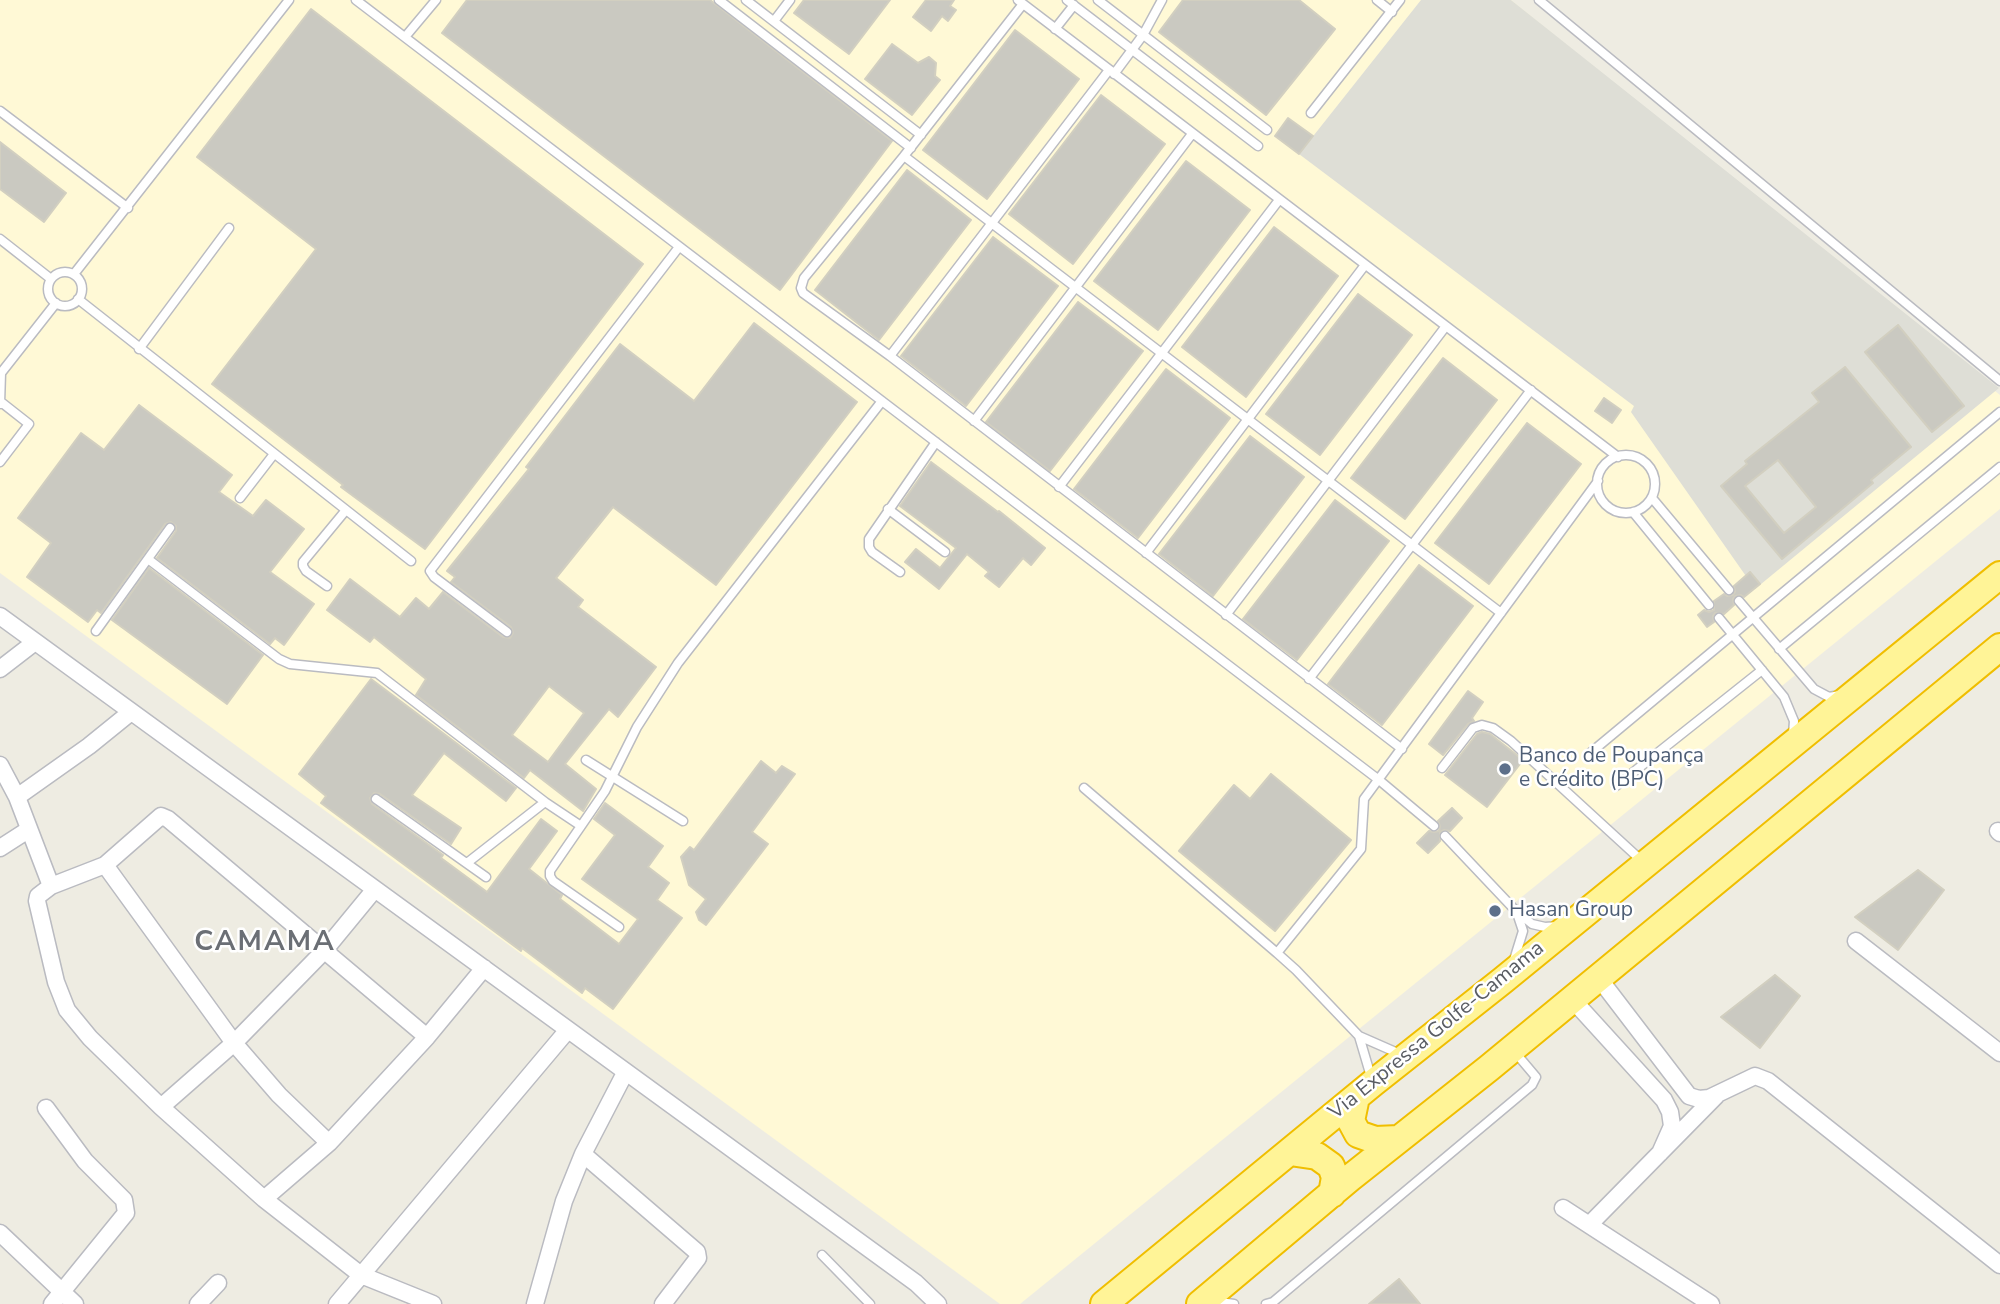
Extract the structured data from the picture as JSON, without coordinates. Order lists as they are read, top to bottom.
{
  "streets": {
    "highway": ["Via Expressa Golfe-Camama"]
  },
  "districts": ["CAMAMA"],
  "places": ["Banco de Poupança e Crédito (BPC)", "Hasan Group"]
}
